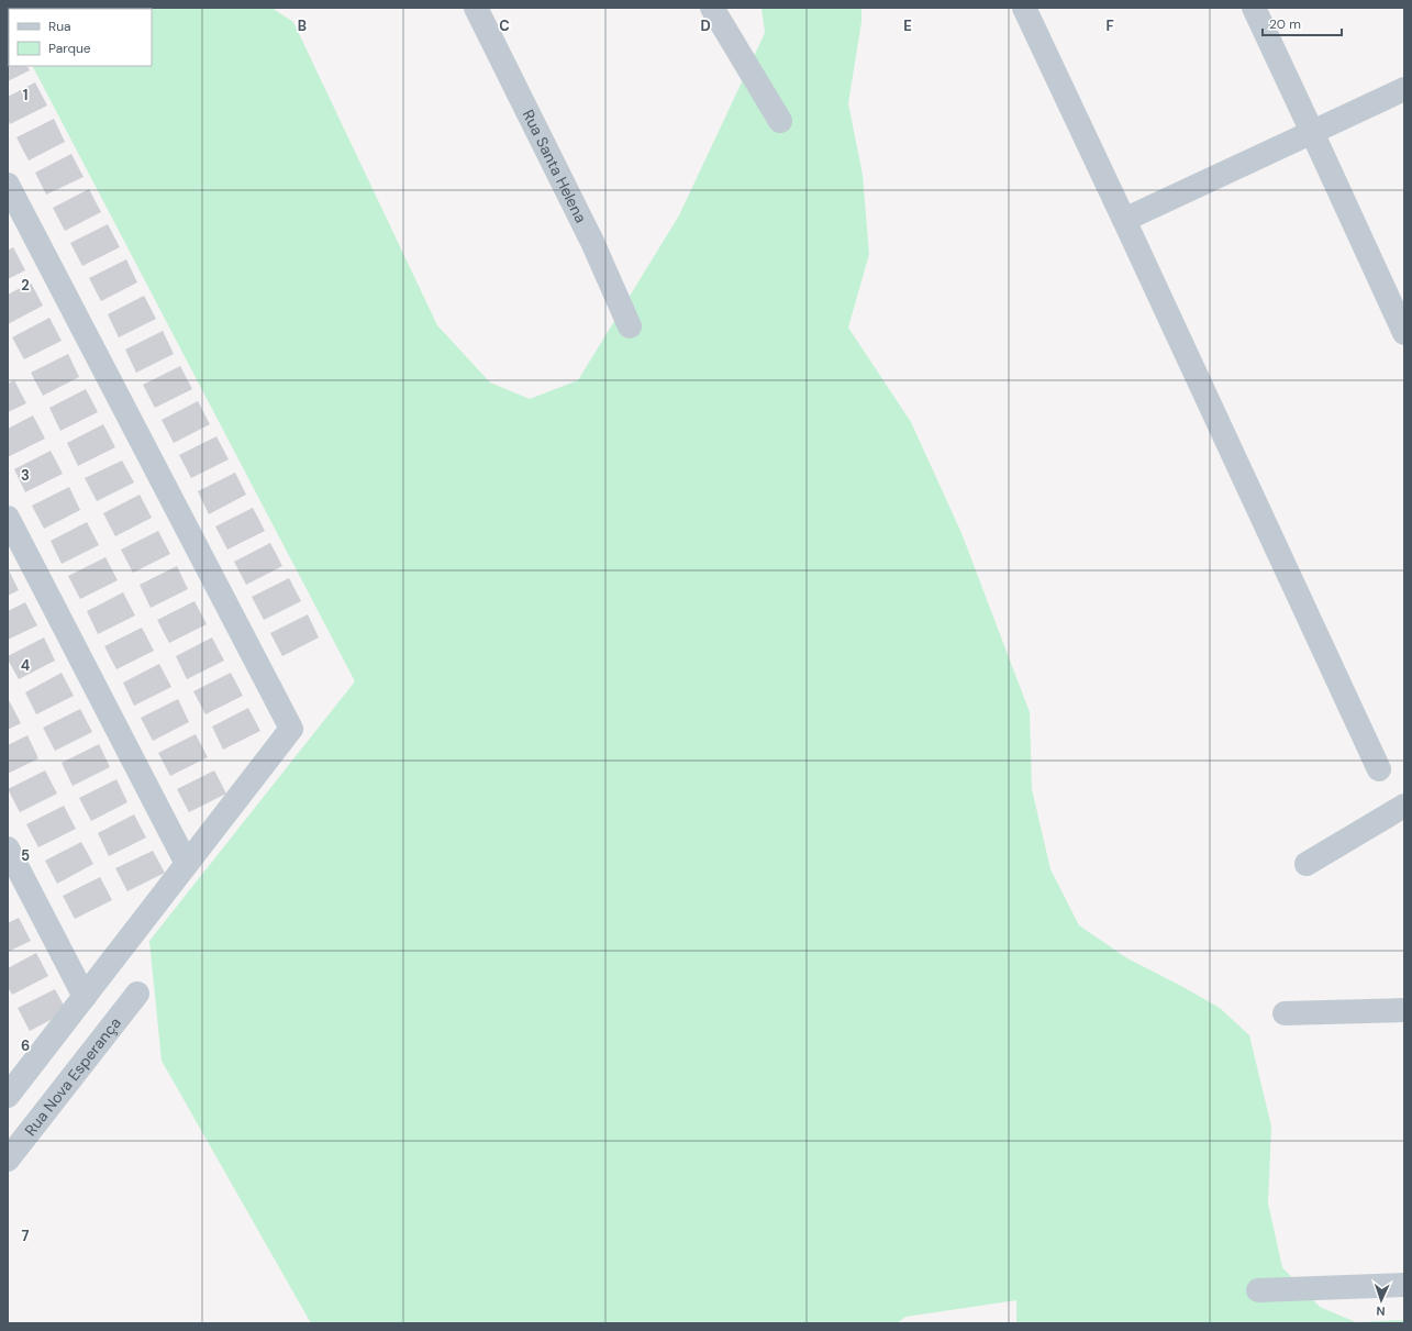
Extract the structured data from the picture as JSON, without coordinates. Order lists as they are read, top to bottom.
{
  "streets": {
    "street": ["Rua Santa Helena", "Rua Nova Esperança"]
  },
  "legend": ["Rua", "Parque"],
  "scale_bar": "20 m",
  "north": "bottom",
  "grid": {
    "columns": [
      "B",
      "C",
      "D",
      "E",
      "F"
    ],
    "rows": [
      "1",
      "2",
      "3",
      "4",
      "5",
      "6",
      "7"
    ]
  }
}
